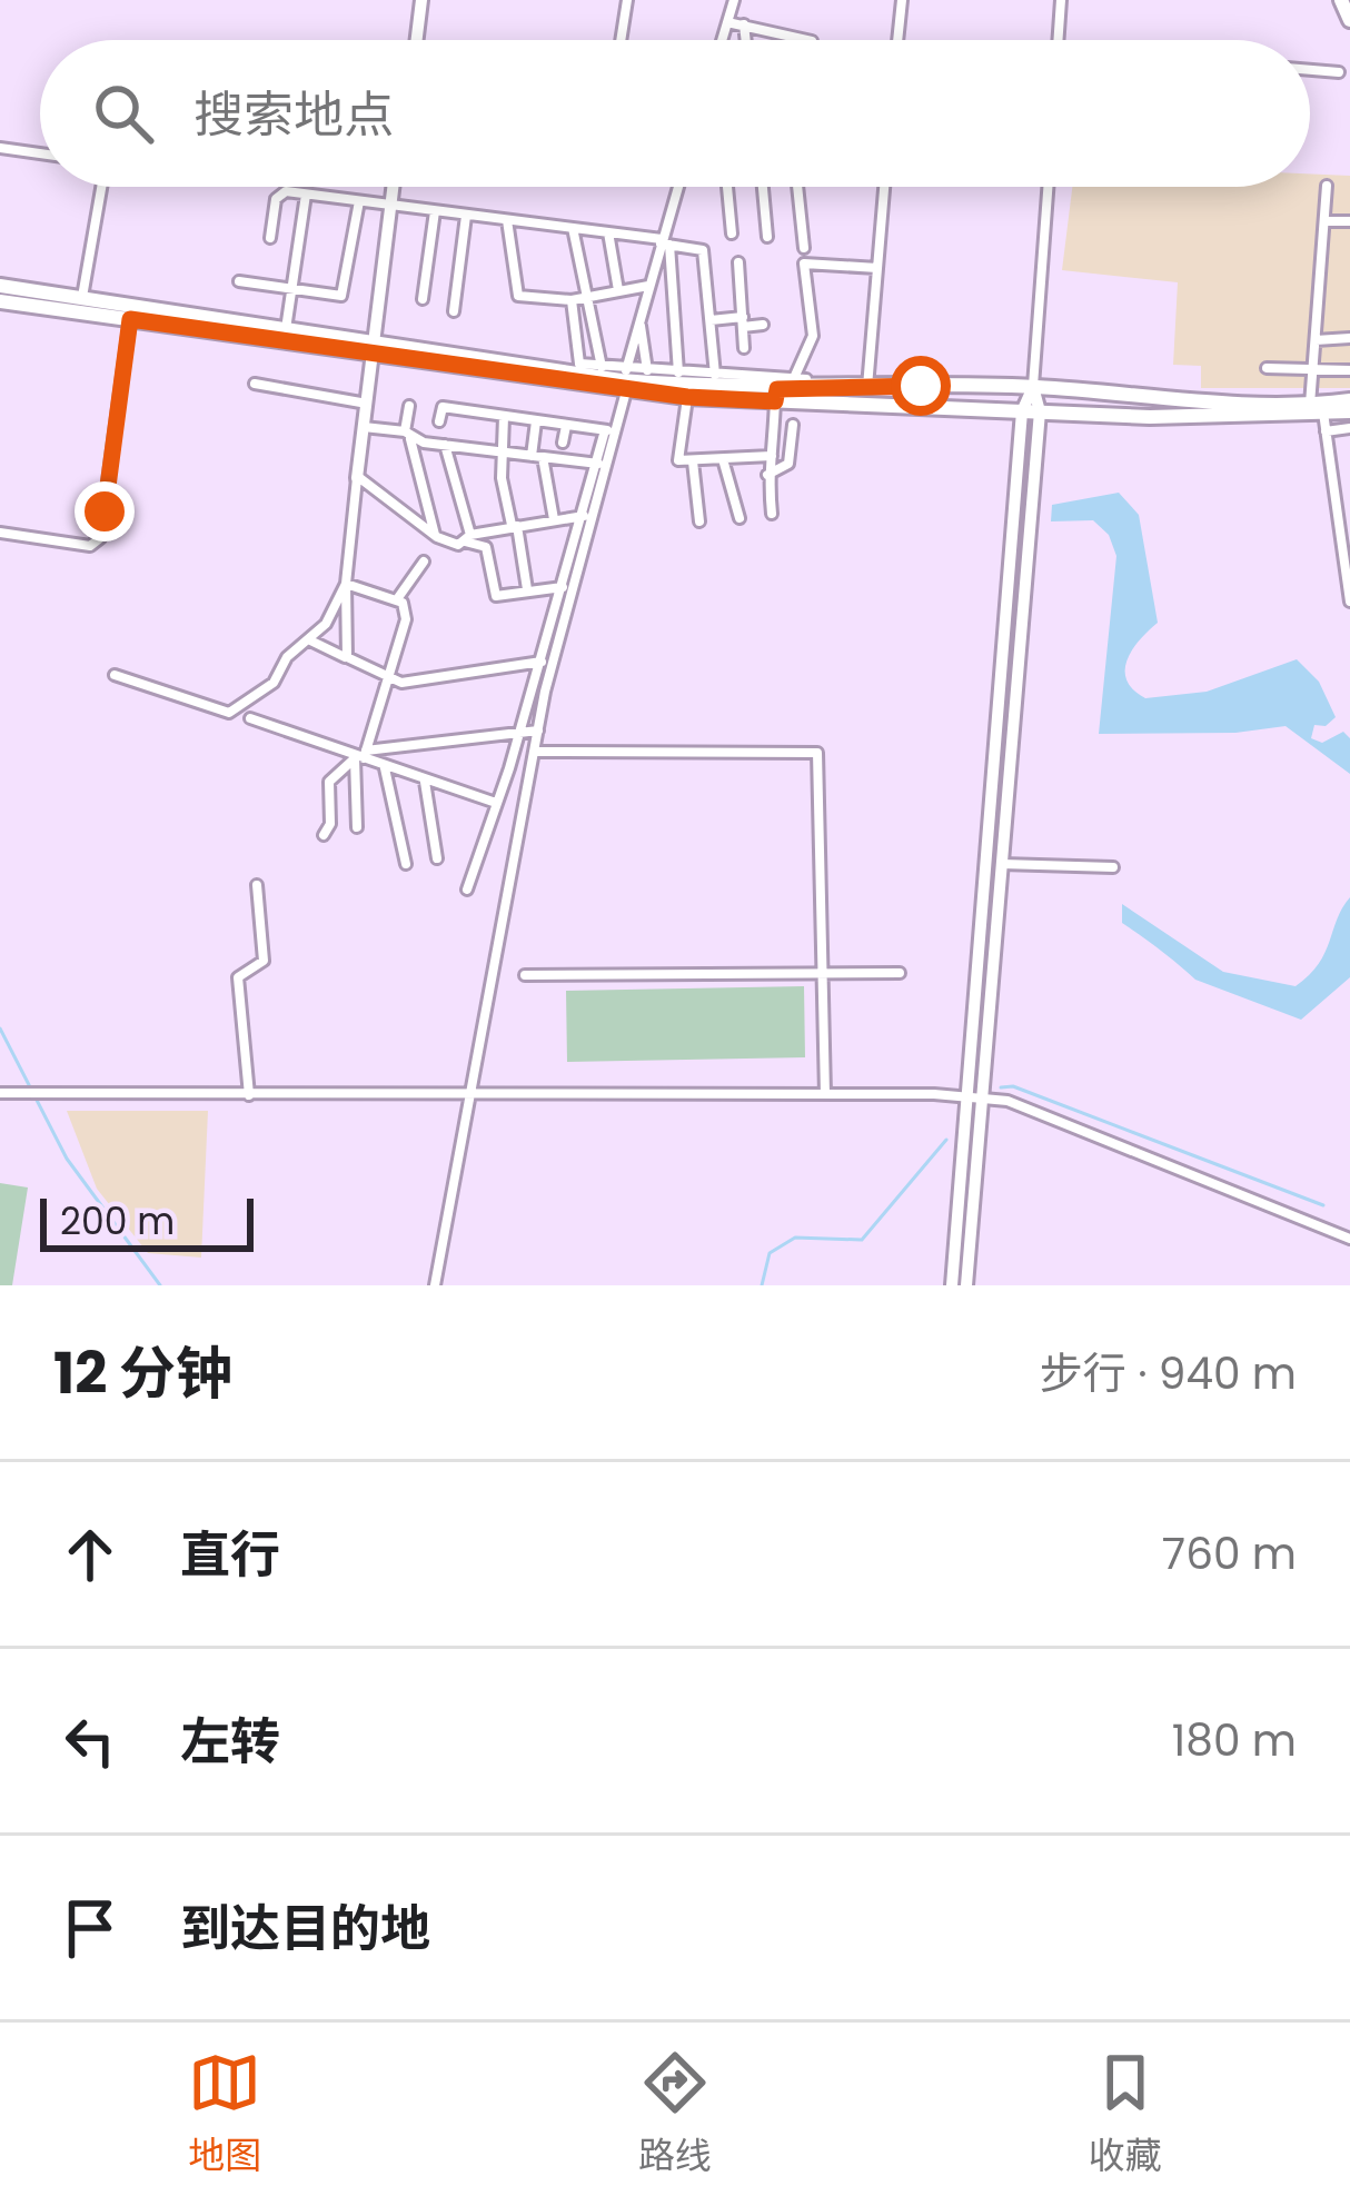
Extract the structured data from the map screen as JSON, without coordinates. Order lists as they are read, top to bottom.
{
  "scale_bar": "200 m",
  "page": {
    "search": "搜索地点",
    "scale": "200 m",
    "heading": ["12 分钟", "步行 · 940 m"],
    "list": [
      ["直行", "760 m"],
      ["左转", "180 m"],
      "到达目的地"
    ],
    "nav": ["地图", "路线", "收藏"]
  }
}
